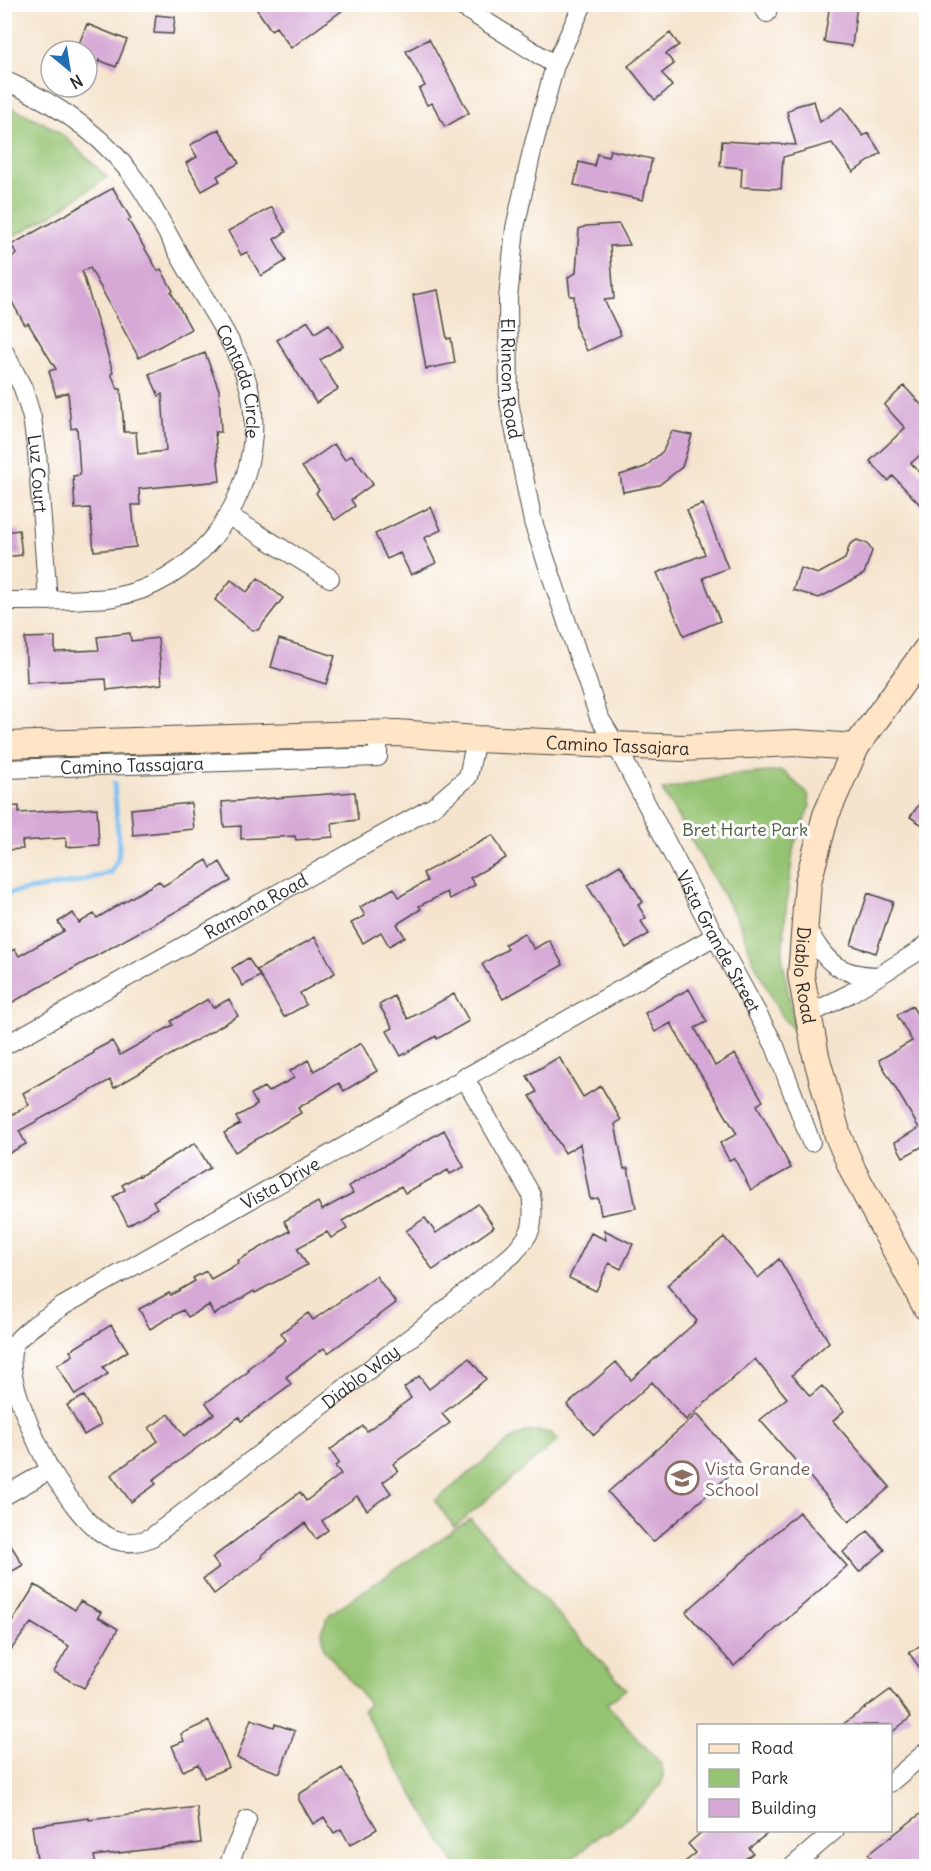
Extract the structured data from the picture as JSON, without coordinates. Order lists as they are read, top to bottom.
{
  "streets": {
    "street": [
      "El Rincon Road",
      "Contada Circle",
      "Luz Court",
      "Camino Tassajara",
      "Ramona Road",
      "Vista Grande Street",
      "Diablo Road",
      "Vista Drive",
      "Diablo Way"
    ]
  },
  "crossings": [
    ["El Rincon Road", "Camino Tassajara"],
    ["El Rincon Road", "Vista Grande Street"],
    ["Contada Circle", "Luz Court"],
    ["Camino Tassajara", "Ramona Road"],
    ["Camino Tassajara", "Vista Grande Street"],
    ["Camino Tassajara", "Diablo Road"],
    ["Vista Grande Street", "Vista Drive"],
    ["Vista Drive", "Diablo Way"]
  ],
  "parks": ["Bret Harte Park"],
  "places": {
    "school or university": ["Vista Grande School"]
  },
  "legend": ["Road", "Park", "Building"],
  "north": "bottom right"
}
